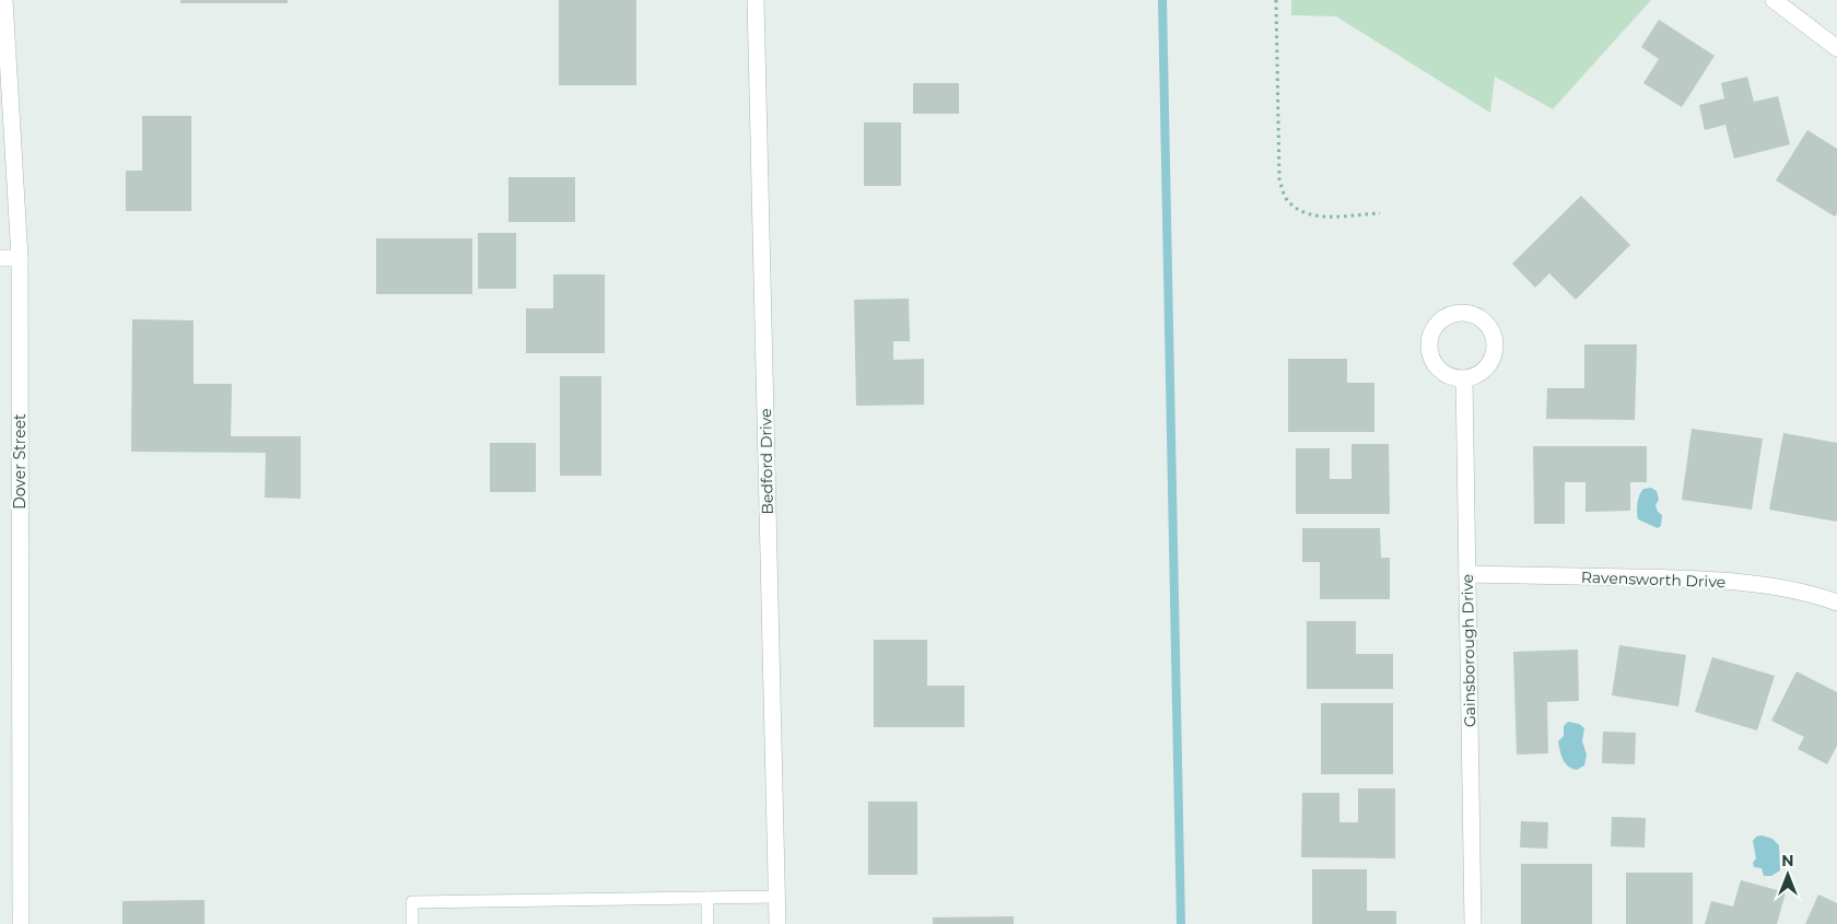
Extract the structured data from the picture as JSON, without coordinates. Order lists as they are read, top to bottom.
{
  "streets": {
    "street": [
      "Dover Street",
      "Bedford Drive",
      "Ravensworth Drive",
      "Gainsborough Drive"
    ]
  },
  "crossings": [
    ["Ravensworth Drive", "Gainsborough Drive"]
  ],
  "north": "top"
}
